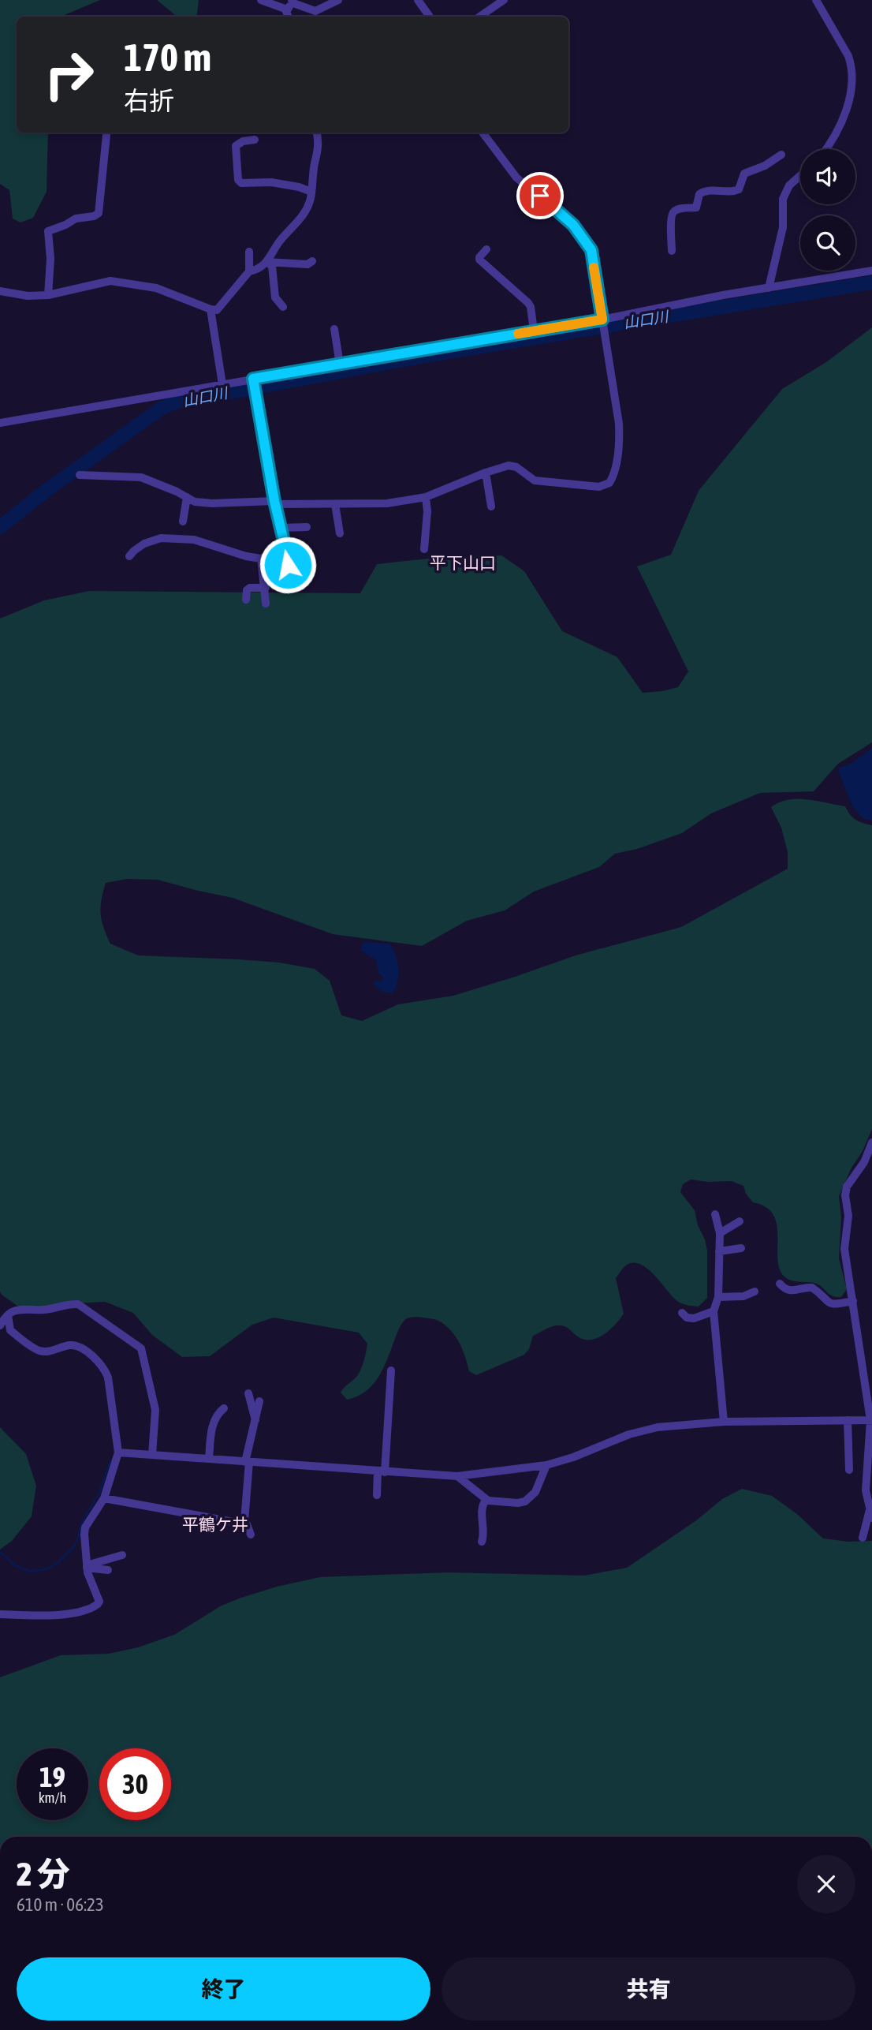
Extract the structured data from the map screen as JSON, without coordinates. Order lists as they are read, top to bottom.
{
  "districts": ["平下山口", "平鶴ケ井"],
  "water": ["山口川"],
  "page": {
    "turn": ["170 m", "右折"],
    "speed": "19 km/h",
    "limit": "30",
    "heading": ["2 分", "610 m · 06:23"],
    "buttons": ["終了", "共有"]
  }
}
